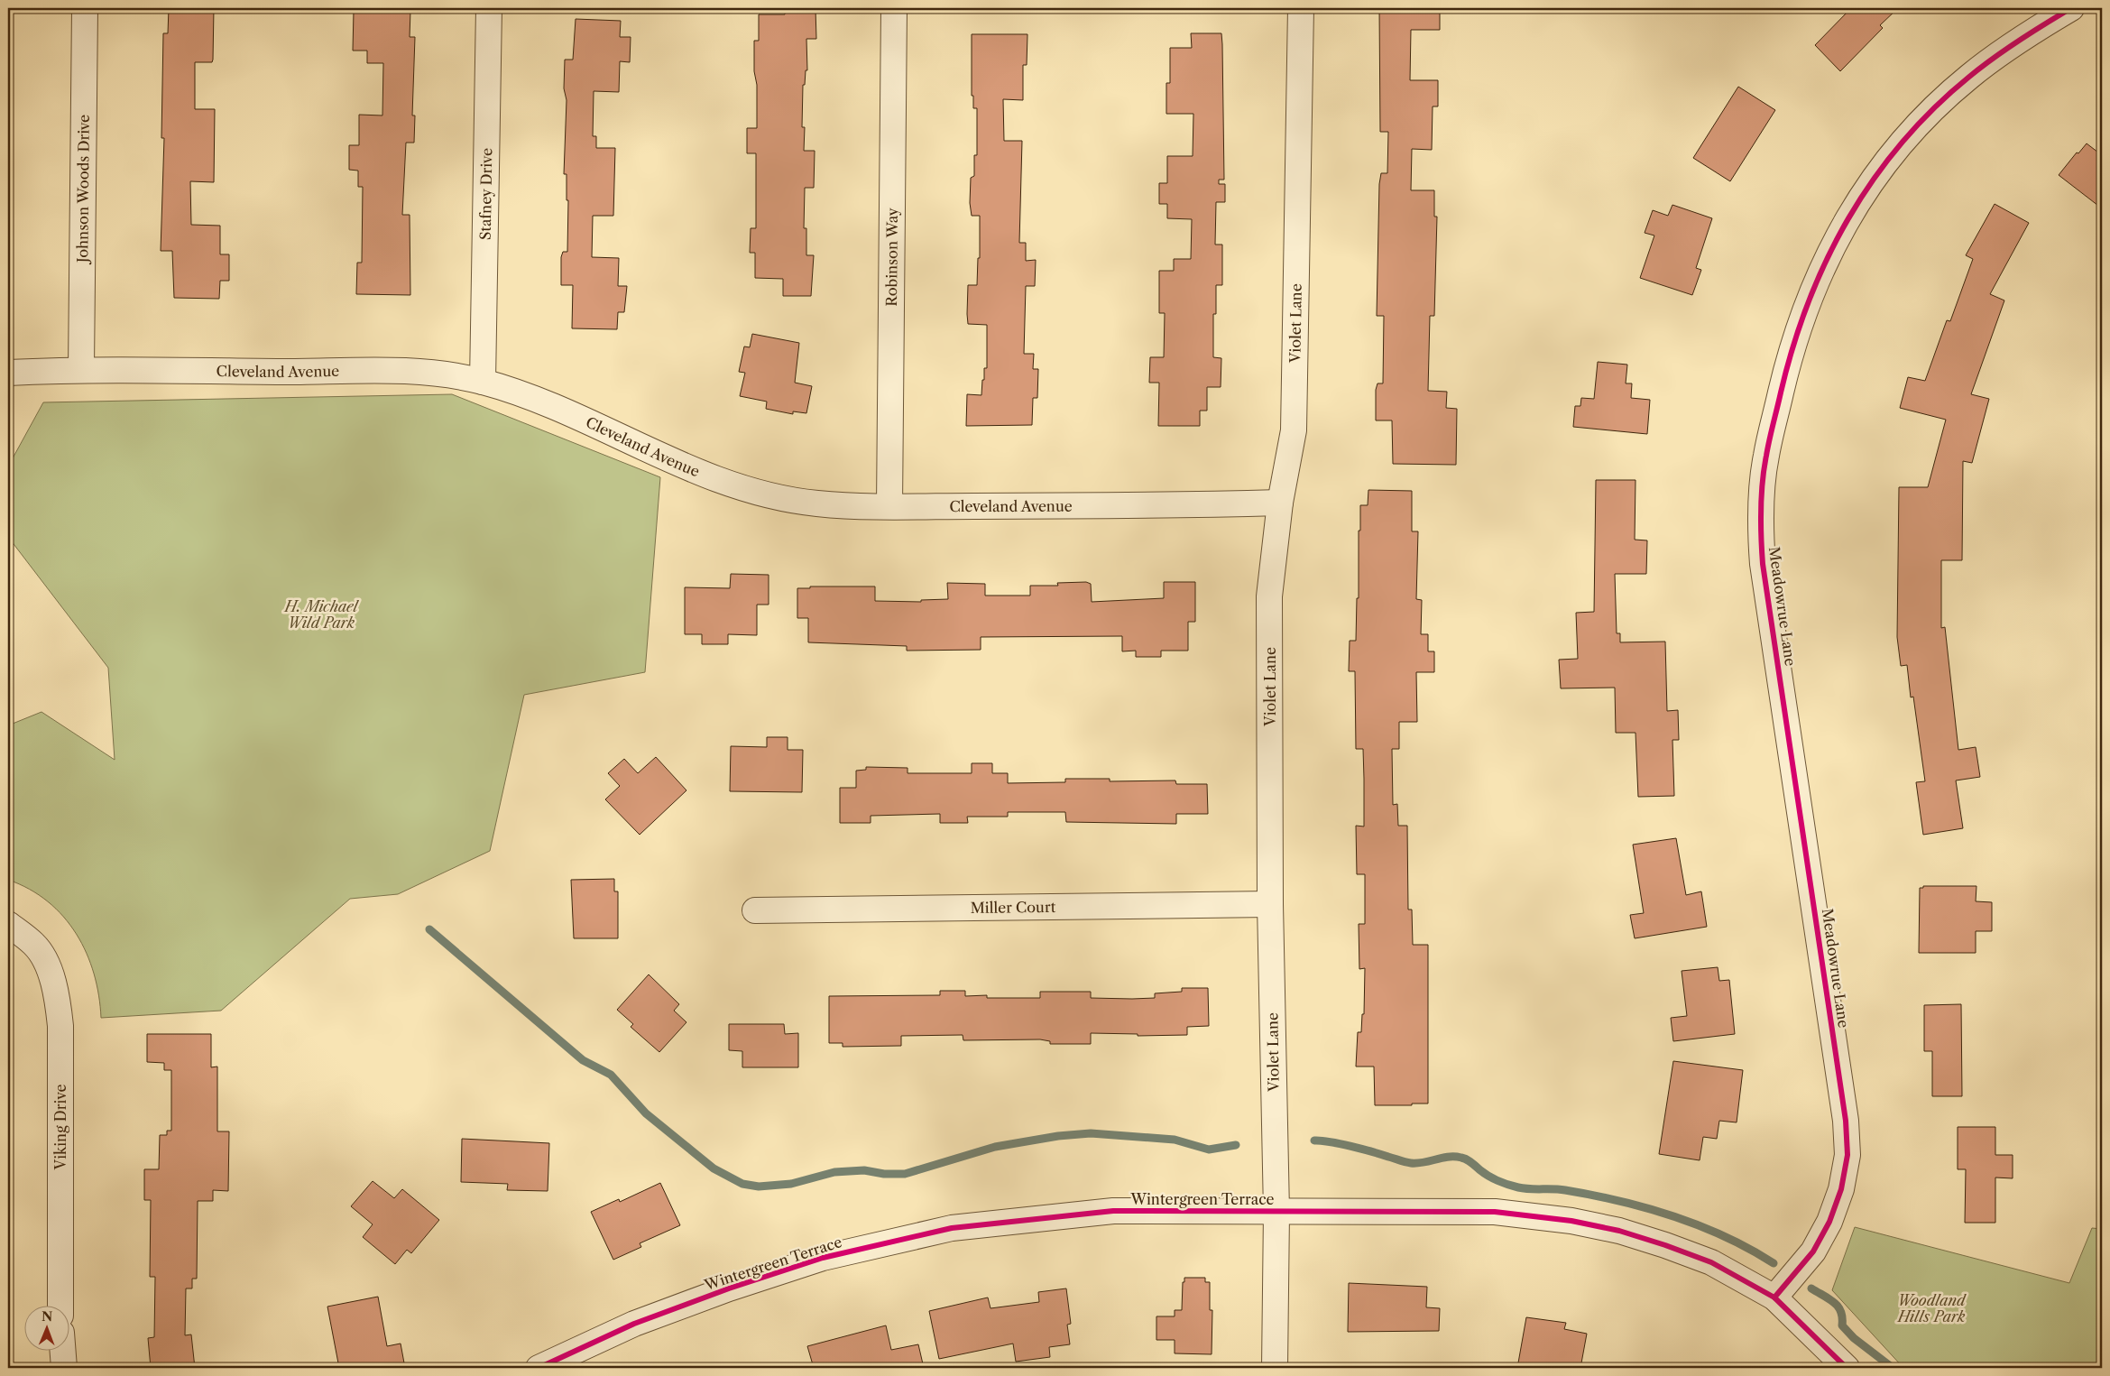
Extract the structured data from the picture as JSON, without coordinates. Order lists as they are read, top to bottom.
{
  "streets": {
    "street": [
      "Johnson Woods Drive",
      "Stafney Drive",
      "Robinson Way",
      "Violet Lane",
      "Cleveland Avenue",
      "Meadowrue Lane",
      "Miller Court",
      "Viking Drive",
      "Wintergreen Terrace"
    ]
  },
  "crossings": [
    ["Johnson Woods Drive", "Cleveland Avenue"],
    ["Stafney Drive", "Cleveland Avenue"],
    ["Robinson Way", "Cleveland Avenue"],
    ["Violet Lane", "Cleveland Avenue"],
    ["Violet Lane", "Miller Court"],
    ["Violet Lane", "Wintergreen Terrace"],
    ["Meadowrue Lane", "Wintergreen Terrace"]
  ],
  "parks": ["H. Michael Wild Park", "Woodland Hills Park"],
  "north": "top"
}
